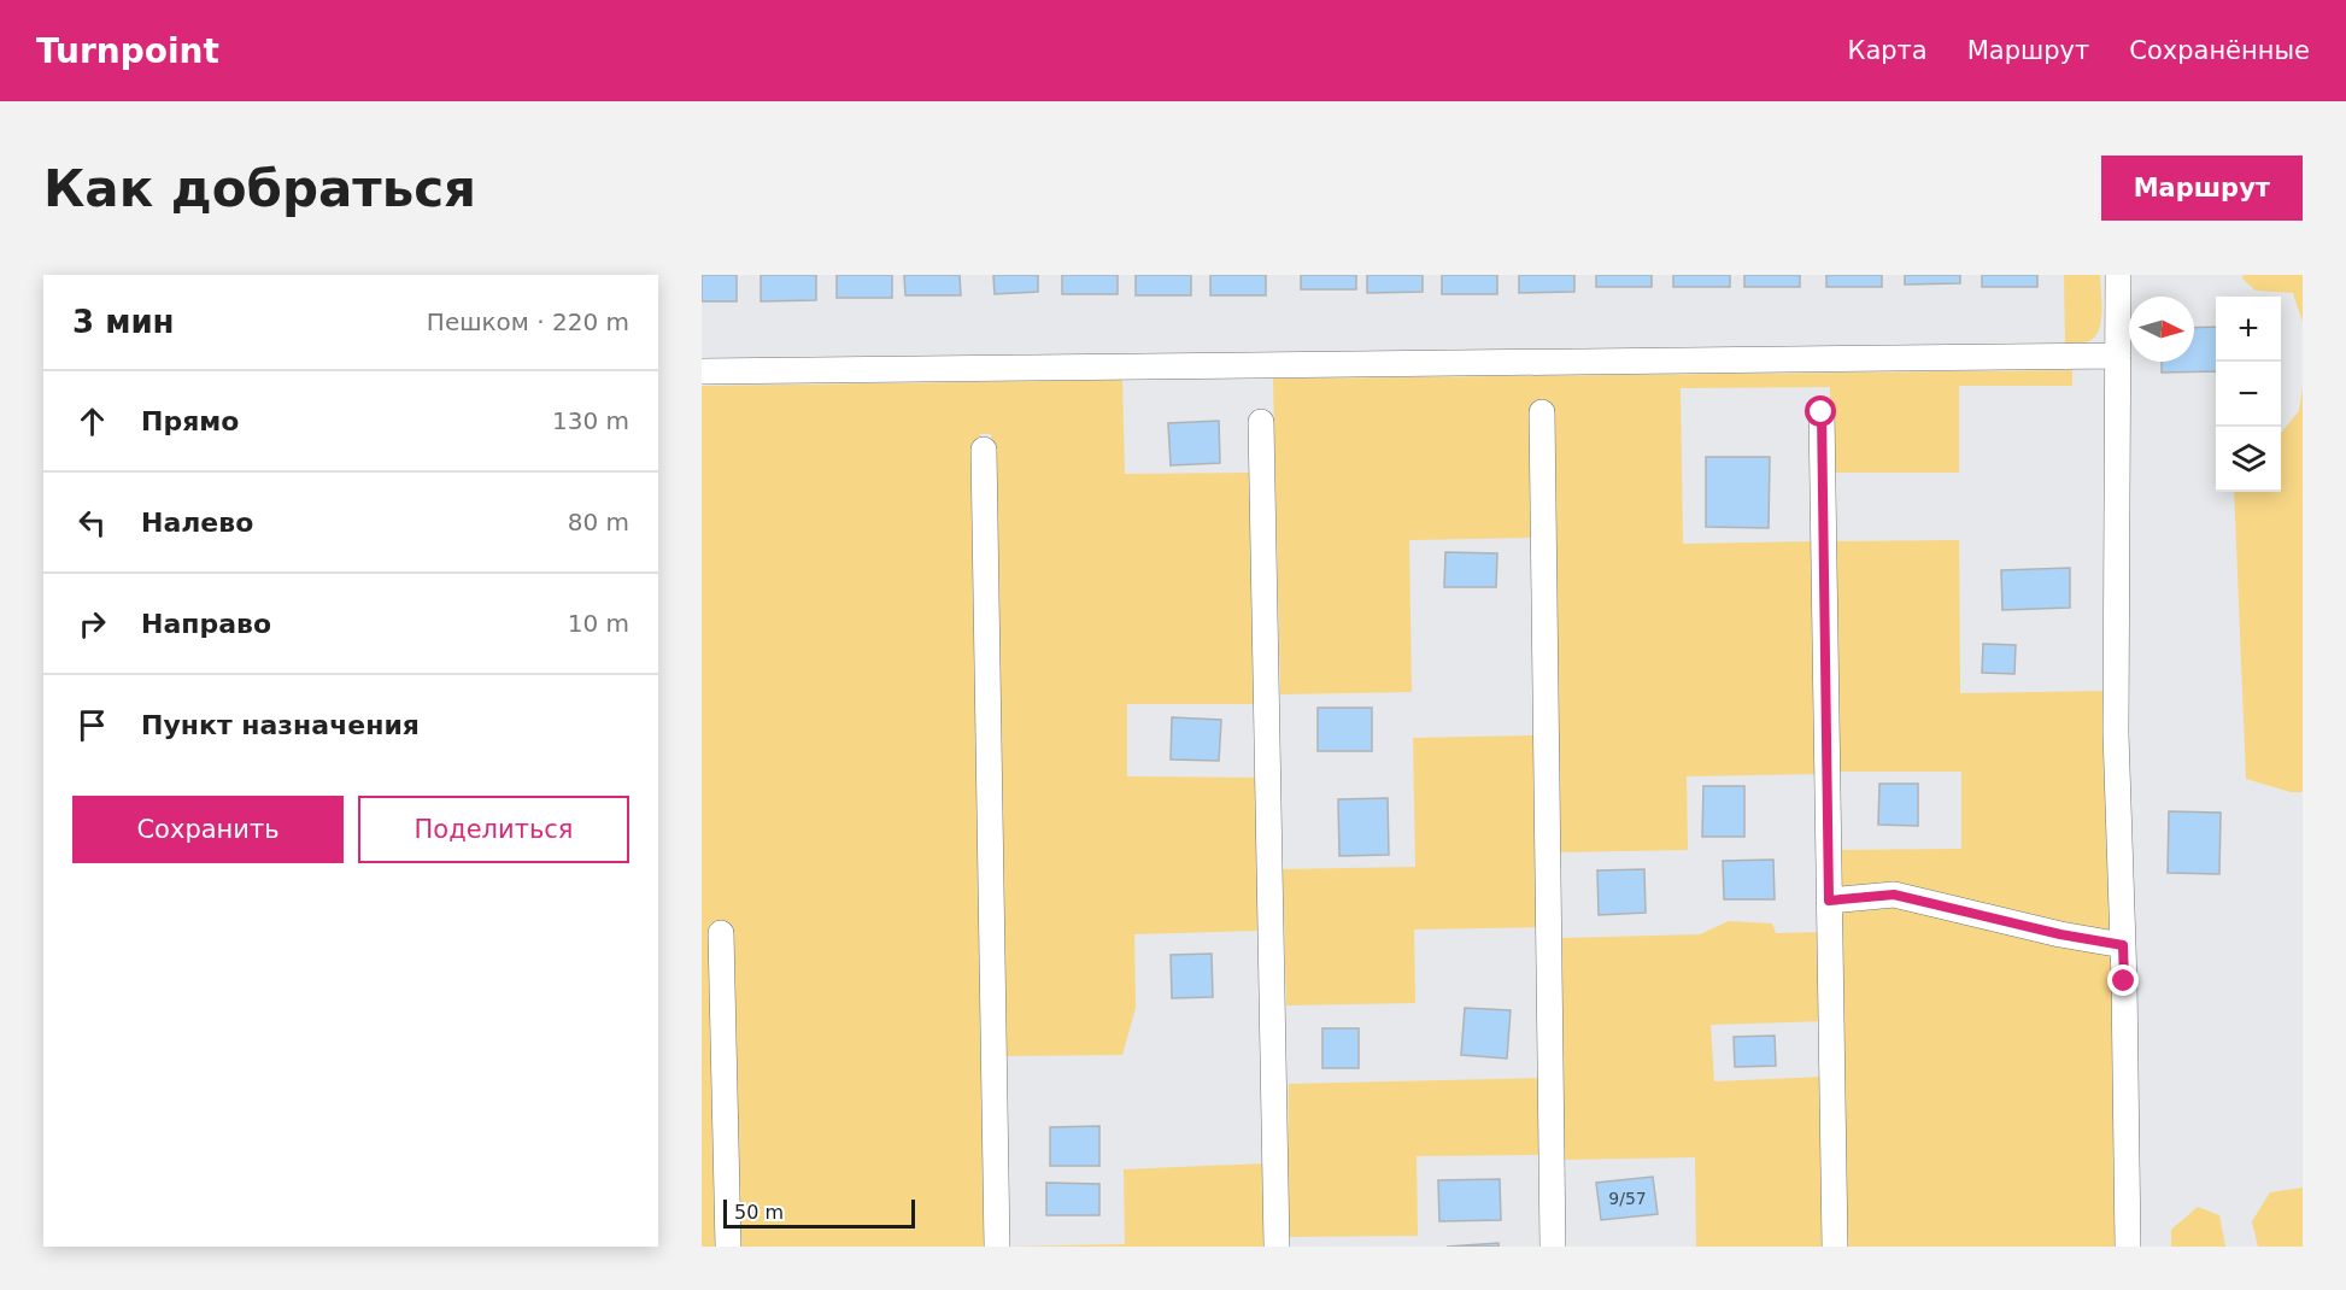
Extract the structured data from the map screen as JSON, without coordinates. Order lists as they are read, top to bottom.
{
  "house_numbers": ["9/57"],
  "scale_bar": "50 m",
  "north": "right",
  "page": {
    "header": "Turnpoint",
    "nav": ["Карта", "Маршрут", "Сохранённые"],
    "buttons": [
      "Маршрут",
      ["Сохранить", "Поделиться"]
    ],
    "title": "Как добраться",
    "heading": ["3 мин", "Пешком · 220 m"],
    "map_buttons": ["+", "−"],
    "list": [
      ["Прямо", "130 m"],
      ["Налево", "80 m"],
      ["Направо", "10 m"],
      "Пункт назначения"
    ],
    "scale": "50 m"
  }
}
